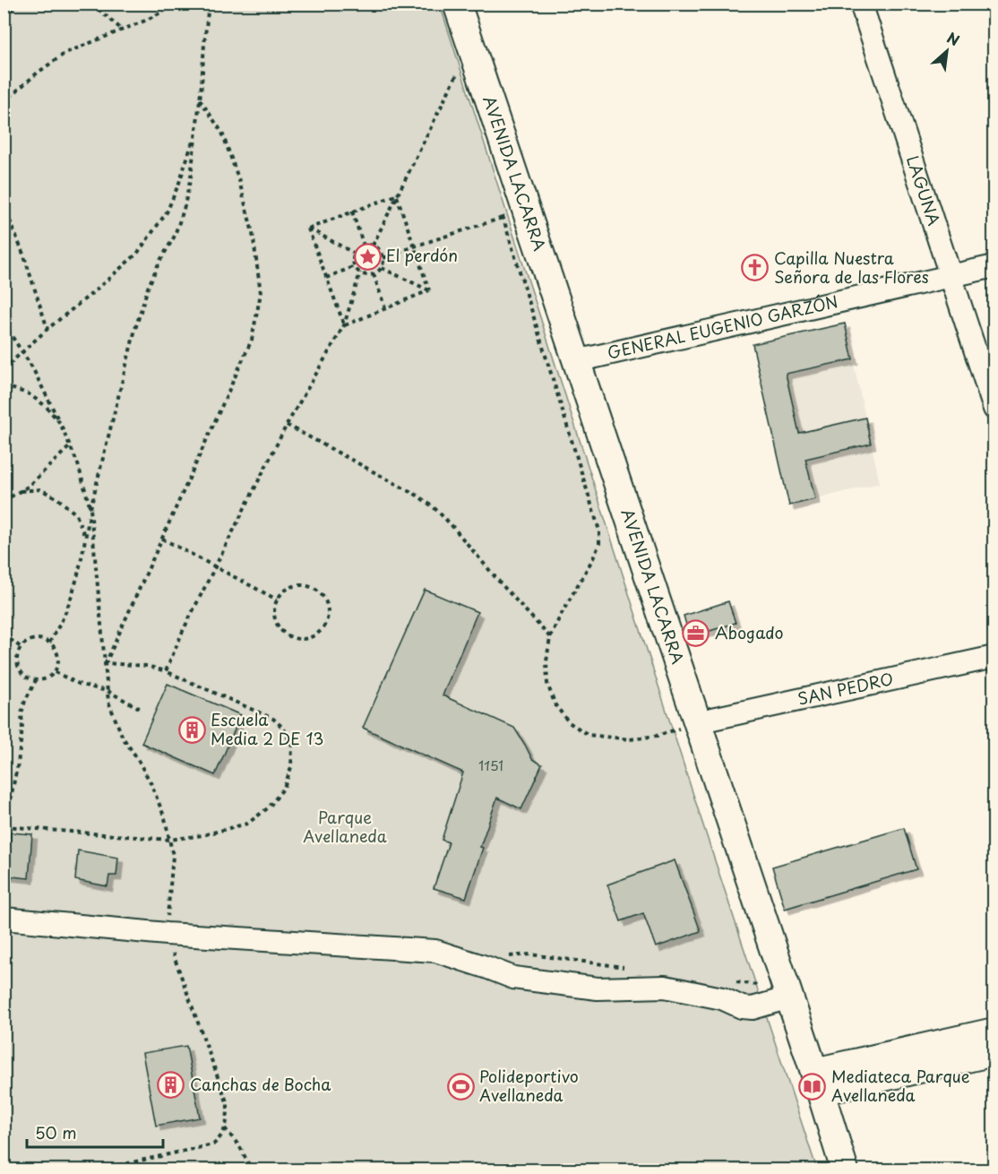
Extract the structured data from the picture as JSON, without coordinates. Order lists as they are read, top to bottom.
{
  "streets": {
    "street": [
      "AVENIDA LACARRA",
      "LAGUNA",
      "GENERAL EUGENIO GARZÓN",
      "SAN PEDRO"
    ]
  },
  "crossings": [
    ["AVENIDA LACARRA", "GENERAL EUGENIO GARZÓN"],
    ["AVENIDA LACARRA", "SAN PEDRO"],
    ["LAGUNA", "GENERAL EUGENIO GARZÓN"]
  ],
  "parks": ["Parque Avellaneda"],
  "places": {
    "place": ["El perdón"],
    "church": ["Capilla Nuestra Señora de las Flores"],
    "office": ["Abogado"],
    "building": ["Escuela Media 2 DE 13", "Canchas de Bocha"],
    "sports": ["Polideportivo Avellaneda"],
    "library": ["Mediateca Parque Avellaneda"]
  },
  "house_numbers": ["1151"],
  "scale_bar": "50 m",
  "north": "top right"
}
